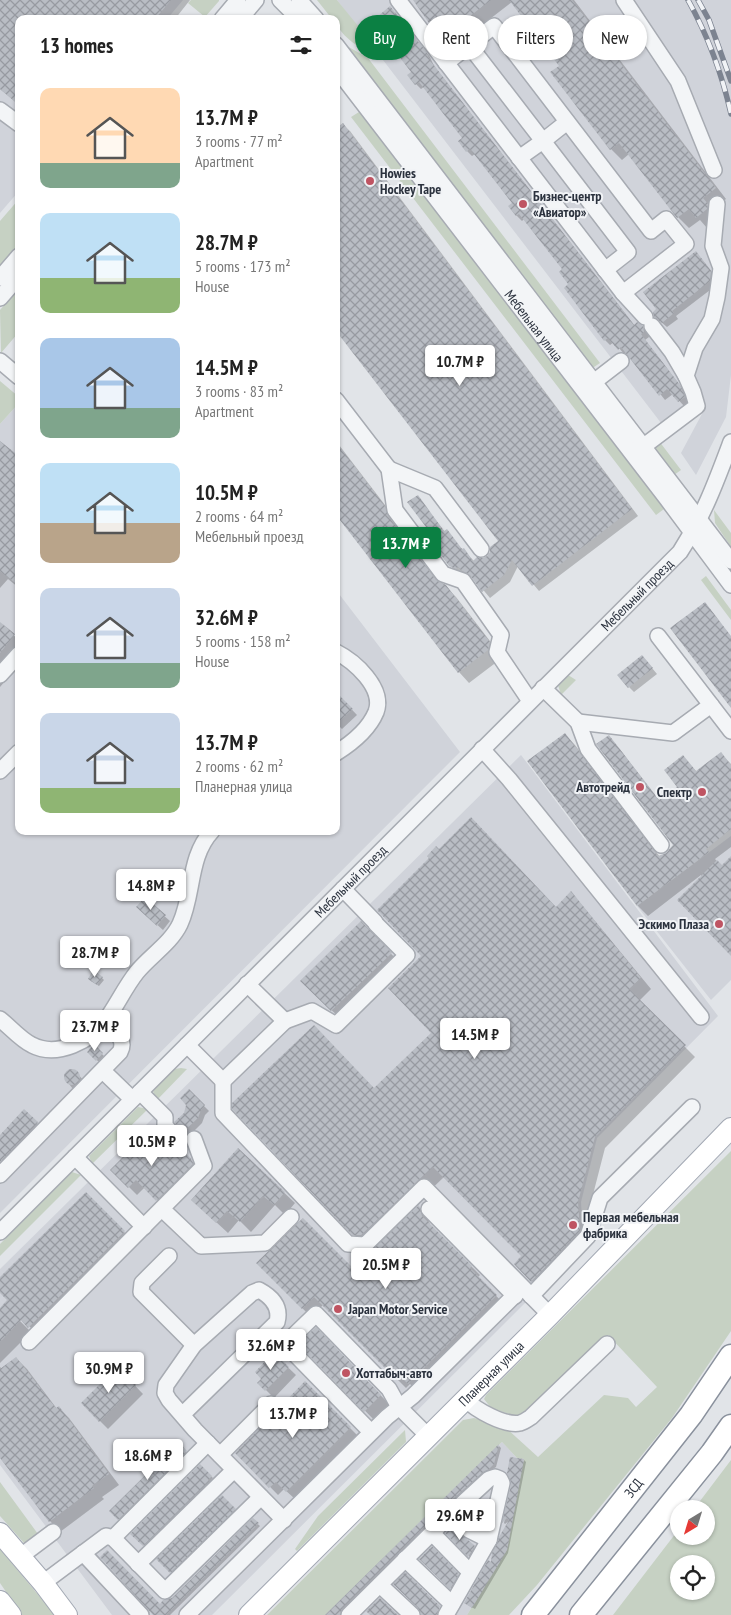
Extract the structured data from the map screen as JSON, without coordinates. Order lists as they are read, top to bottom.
{
  "streets": {
    "highway": ["ЗСД"],
    "main road": ["Планерная улица"],
    "street": ["Мебельная улица", "Мебельный проезд"]
  },
  "crossings": [
    ["Мебельная улица", "Мебельный проезд"]
  ],
  "places": [
    "Howies Hockey Tape",
    "Бизнес-центр «Авиатор»",
    "Автотрейд",
    "Спектр",
    "Эскимо Плаза",
    "Первая мебельная фабрика",
    "Japan Motor Service",
    "Хоттабыч-авто"
  ],
  "north": "bottom left",
  "page": {
    "chip": [
      "Buy",
      "Rent",
      "Filters",
      "New"
    ],
    "heading": "13 homes",
    "list": [
      {
        "name": "13.7M ₽",
        "note": "3 rooms · 77 m² · Apartment"
      },
      {
        "name": "28.7M ₽",
        "note": "5 rooms · 173 m² · House"
      },
      {
        "name": "14.5M ₽",
        "note": "3 rooms · 83 m² · Apartment"
      },
      {
        "name": "10.5M ₽",
        "note": "2 rooms · 64 m² · Мебельный проезд"
      },
      {
        "name": "32.6M ₽",
        "note": "5 rooms · 158 m² · House"
      },
      {
        "name": "13.7M ₽",
        "note": "2 rooms · 62 m² · Планерная улица"
      }
    ],
    "price": [
      "10.7M ₽",
      "13.7M ₽",
      "14.8M ₽",
      "28.7M ₽",
      "23.7M ₽",
      "14.5M ₽",
      "10.5M ₽",
      "20.5M ₽",
      "32.6M ₽",
      "30.9M ₽",
      "13.7M ₽",
      "18.6M ₽",
      "29.6M ₽"
    ]
  }
}
